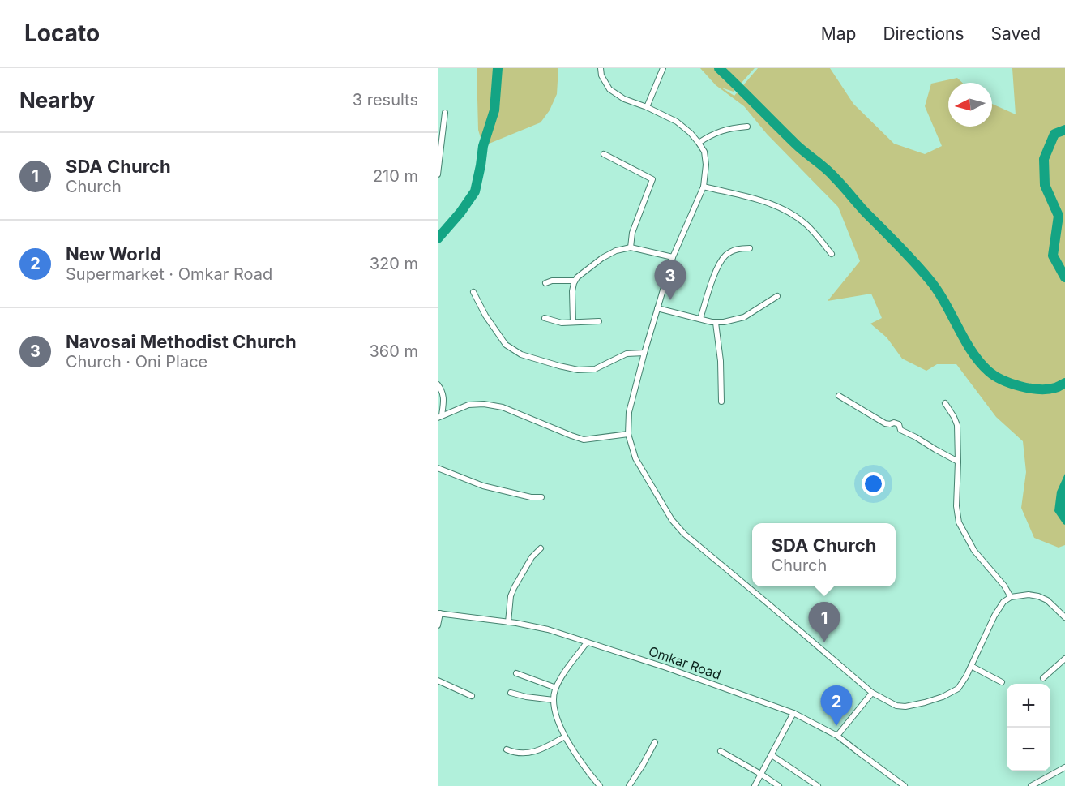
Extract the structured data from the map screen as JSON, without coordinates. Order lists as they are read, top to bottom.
{
  "streets": {
    "street": ["Omkar Road"]
  },
  "north": "left",
  "page": {
    "header": "Locato",
    "nav": ["Map", "Directions", "Saved"],
    "heading": ["Nearby", "3 results"],
    "list": [
      {
        "mark": "1",
        "name": "SDA Church",
        "note": "Church",
        "value": "210 m"
      },
      {
        "mark": "2",
        "name": "New World",
        "note": "Supermarket · Omkar Road",
        "value": "320 m"
      },
      {
        "mark": "3",
        "name": "Navosai Methodist Church",
        "note": "Church · Oni Place",
        "value": "360 m"
      }
    ],
    "pins": ["3", "1", "2"],
    "popup": ["SDA Church", "Church"],
    "map_buttons": ["+", "−"]
  }
}
